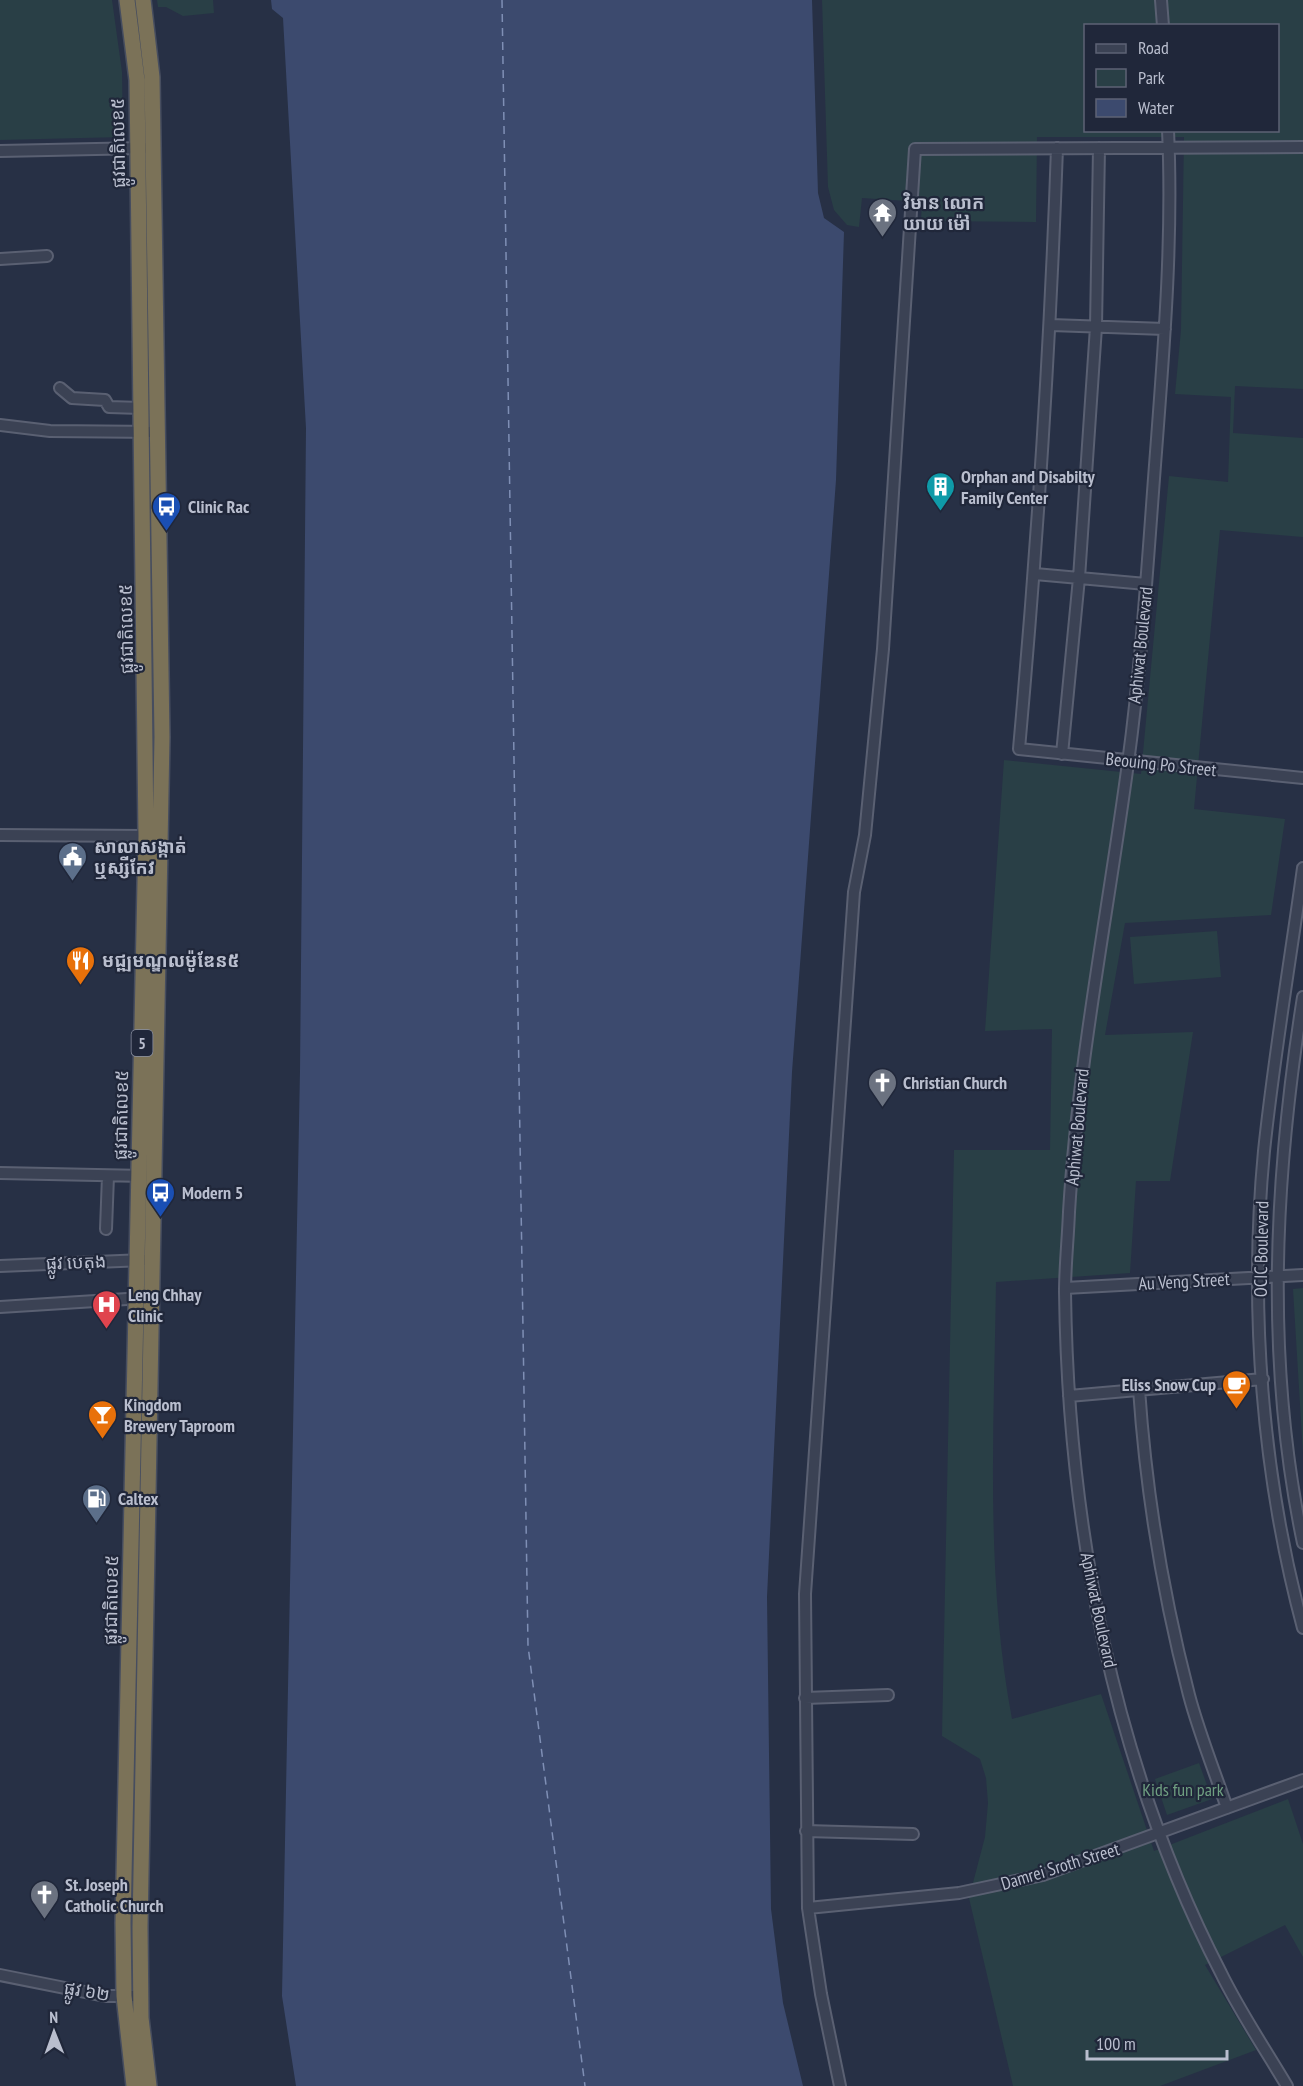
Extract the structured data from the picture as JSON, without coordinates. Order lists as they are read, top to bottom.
{
  "streets": {
    "highway": ["ផ្លូវជាតិលេខ៥", "5"],
    "street": [
      "Aphiwat Boulevard",
      "Beouing Po Street",
      "OCIC Boulevard",
      "ផ្លូវ បេតុង",
      "Au Veng Street",
      "Damrei Sroth Street",
      "ផ្លូវ ៦២"
    ]
  },
  "crossings": [
    ["ផ្លូវជាតិលេខ៥", "ផ្លូវ បេតុង"],
    ["ផ្លូវជាតិលេខ៥", "ផ្លូវ ៦២"],
    ["Aphiwat Boulevard", "Beouing Po Street"],
    ["Aphiwat Boulevard", "Au Veng Street"],
    ["Aphiwat Boulevard", "Damrei Sroth Street"],
    ["OCIC Boulevard", "Au Veng Street"]
  ],
  "parks": ["Kids fun park"],
  "places": {
    "temple": ["វិមាន លោក យាយ ម៉ៅ"],
    "building": ["Orphan and Disabilty Family Center"],
    "bus stop": ["Clinic Rac", "Modern 5"],
    "public building": ["សាលាសង្កាត់ ឬស្សីកែវ"],
    "restaurant": ["មជ្ឍមណ្ឌលម៉ូឌែន៥"],
    "church": ["Christian Church", "St. Joseph Catholic Church"],
    "hospital": ["Leng Chhay Clinic"],
    "cafe": ["Eliss Snow Cup"],
    "bar": ["Kingdom Brewery Taproom"],
    "fuel station": ["Caltex"]
  },
  "legend": ["Road", "Park", "Water"],
  "scale_bar": "100 m",
  "north": "top"
}
